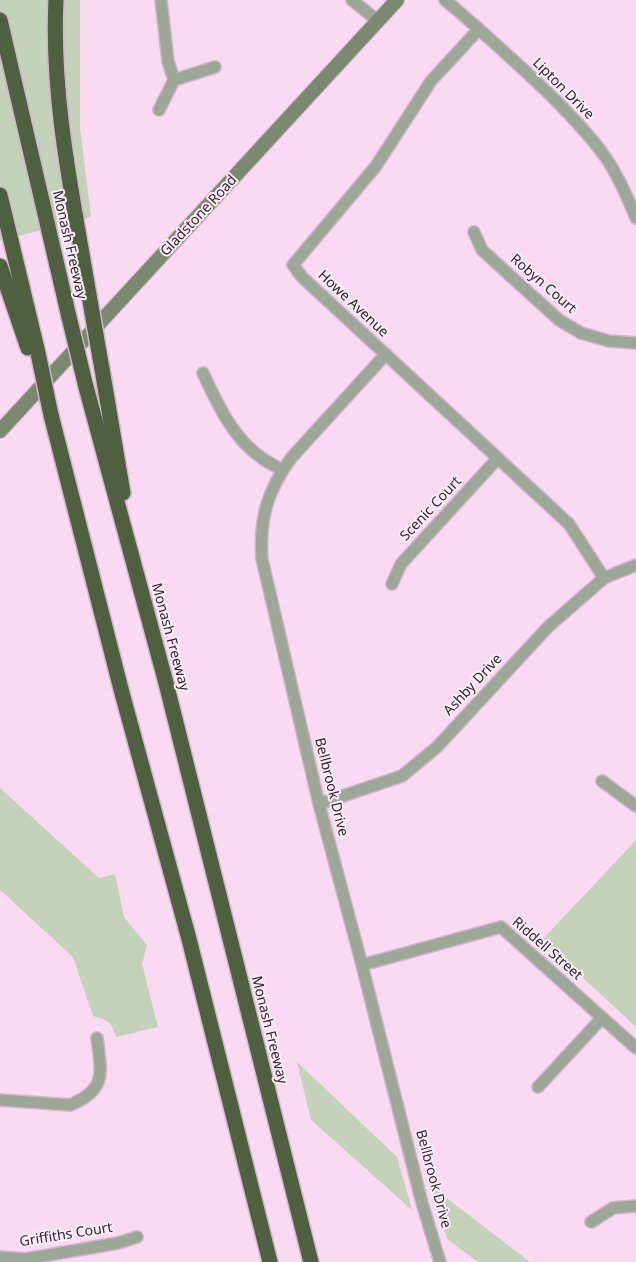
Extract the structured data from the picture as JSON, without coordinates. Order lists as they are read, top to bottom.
{
  "streets": {
    "highway": ["Monash Freeway"],
    "main road": ["Gladstone Road"],
    "street": [
      "Lipton Drive",
      "Robyn Court",
      "Howe Avenue",
      "Scenic Court",
      "Ashby Drive",
      "Bellbrook Drive",
      "Riddell Street",
      "Griffiths Court"
    ]
  },
  "crossings": [
    ["Lipton Drive", "Howe Avenue"],
    ["Howe Avenue", "Scenic Court"],
    ["Howe Avenue", "Ashby Drive"],
    ["Howe Avenue", "Bellbrook Drive"],
    ["Ashby Drive", "Bellbrook Drive"],
    ["Bellbrook Drive", "Riddell Street"]
  ]
}
